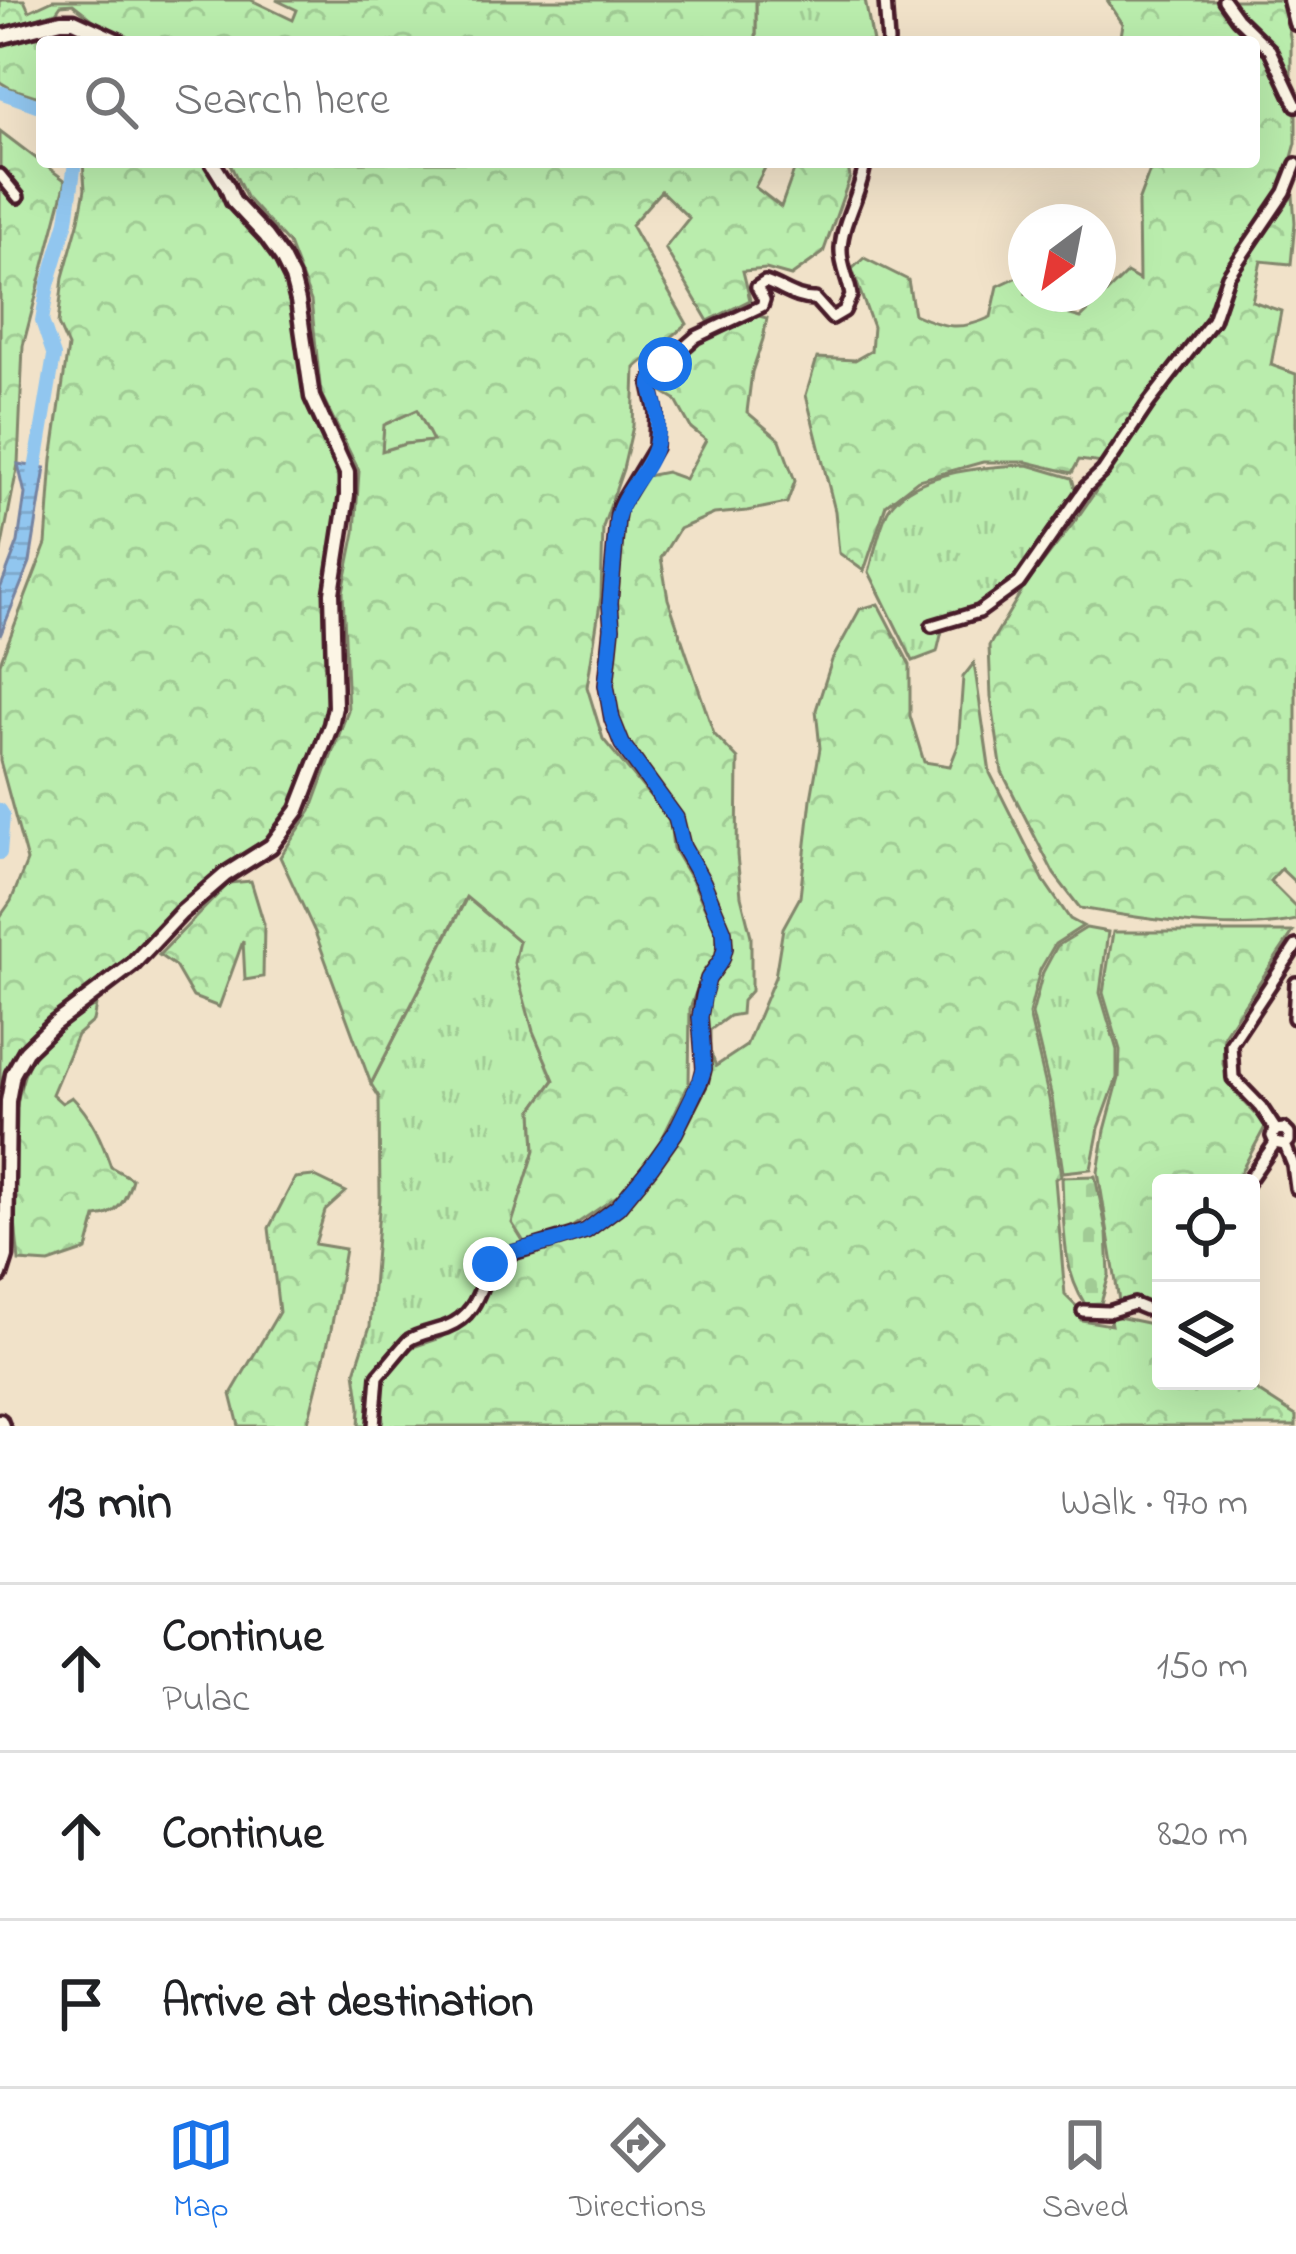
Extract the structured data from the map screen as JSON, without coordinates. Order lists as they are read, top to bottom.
{
  "north": "bottom left",
  "page": {
    "search": "Search here",
    "heading": ["13 min", "Walk · 970 m"],
    "list": [
      ["Continue", "Pulac", "150 m"],
      ["Continue", "820 m"],
      "Arrive at destination"
    ],
    "nav": ["Map", "Directions", "Saved"]
  }
}
